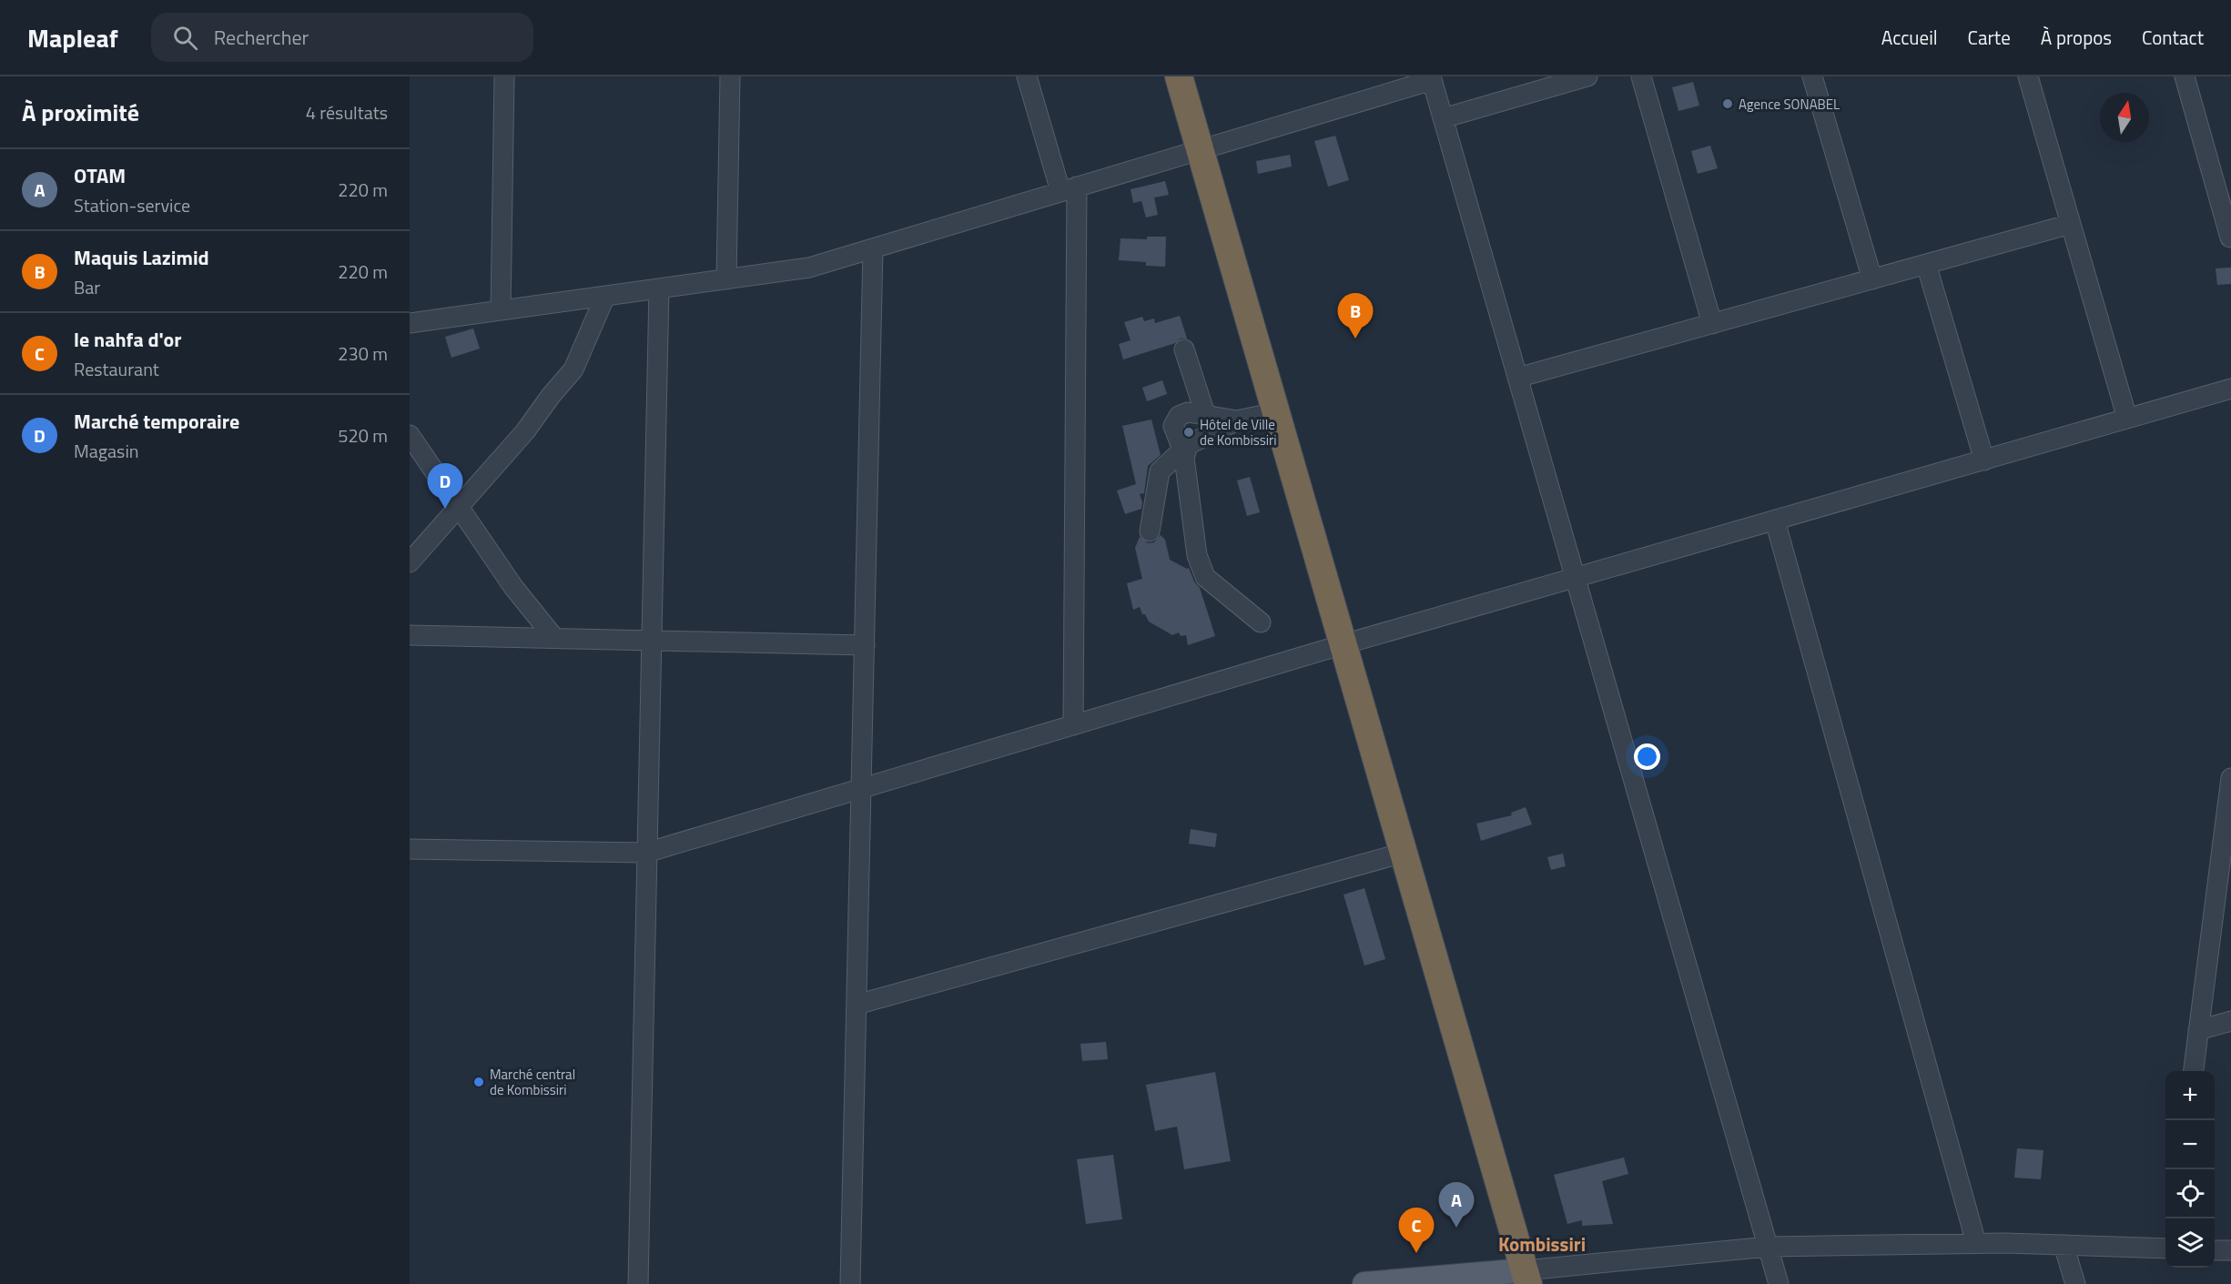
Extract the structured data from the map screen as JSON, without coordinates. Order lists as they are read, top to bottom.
{
  "districts": ["Kombissiri"],
  "places": ["Agence SONABEL", "Hôtel de Ville de Kombissiri", "Marché central de Kombissiri"],
  "north": "top",
  "page": {
    "header": "Mapleaf",
    "search": "Rechercher",
    "nav": [
      "Accueil",
      "Carte",
      "À propos",
      "Contact"
    ],
    "heading": ["À proximité", "4 résultats"],
    "list": [
      {
        "mark": "A",
        "name": "OTAM",
        "note": "Station-service",
        "value": "220 m"
      },
      {
        "mark": "B",
        "name": "Maquis Lazimid",
        "note": "Bar",
        "value": "220 m"
      },
      {
        "mark": "C",
        "name": "le nahfa d'or",
        "note": "Restaurant",
        "value": "230 m"
      },
      {
        "mark": "D",
        "name": "Marché temporaire",
        "note": "Magasin",
        "value": "520 m"
      }
    ],
    "pins": [
      "B",
      "D",
      "A",
      "C"
    ],
    "map_buttons": ["+", "−"]
  }
}
